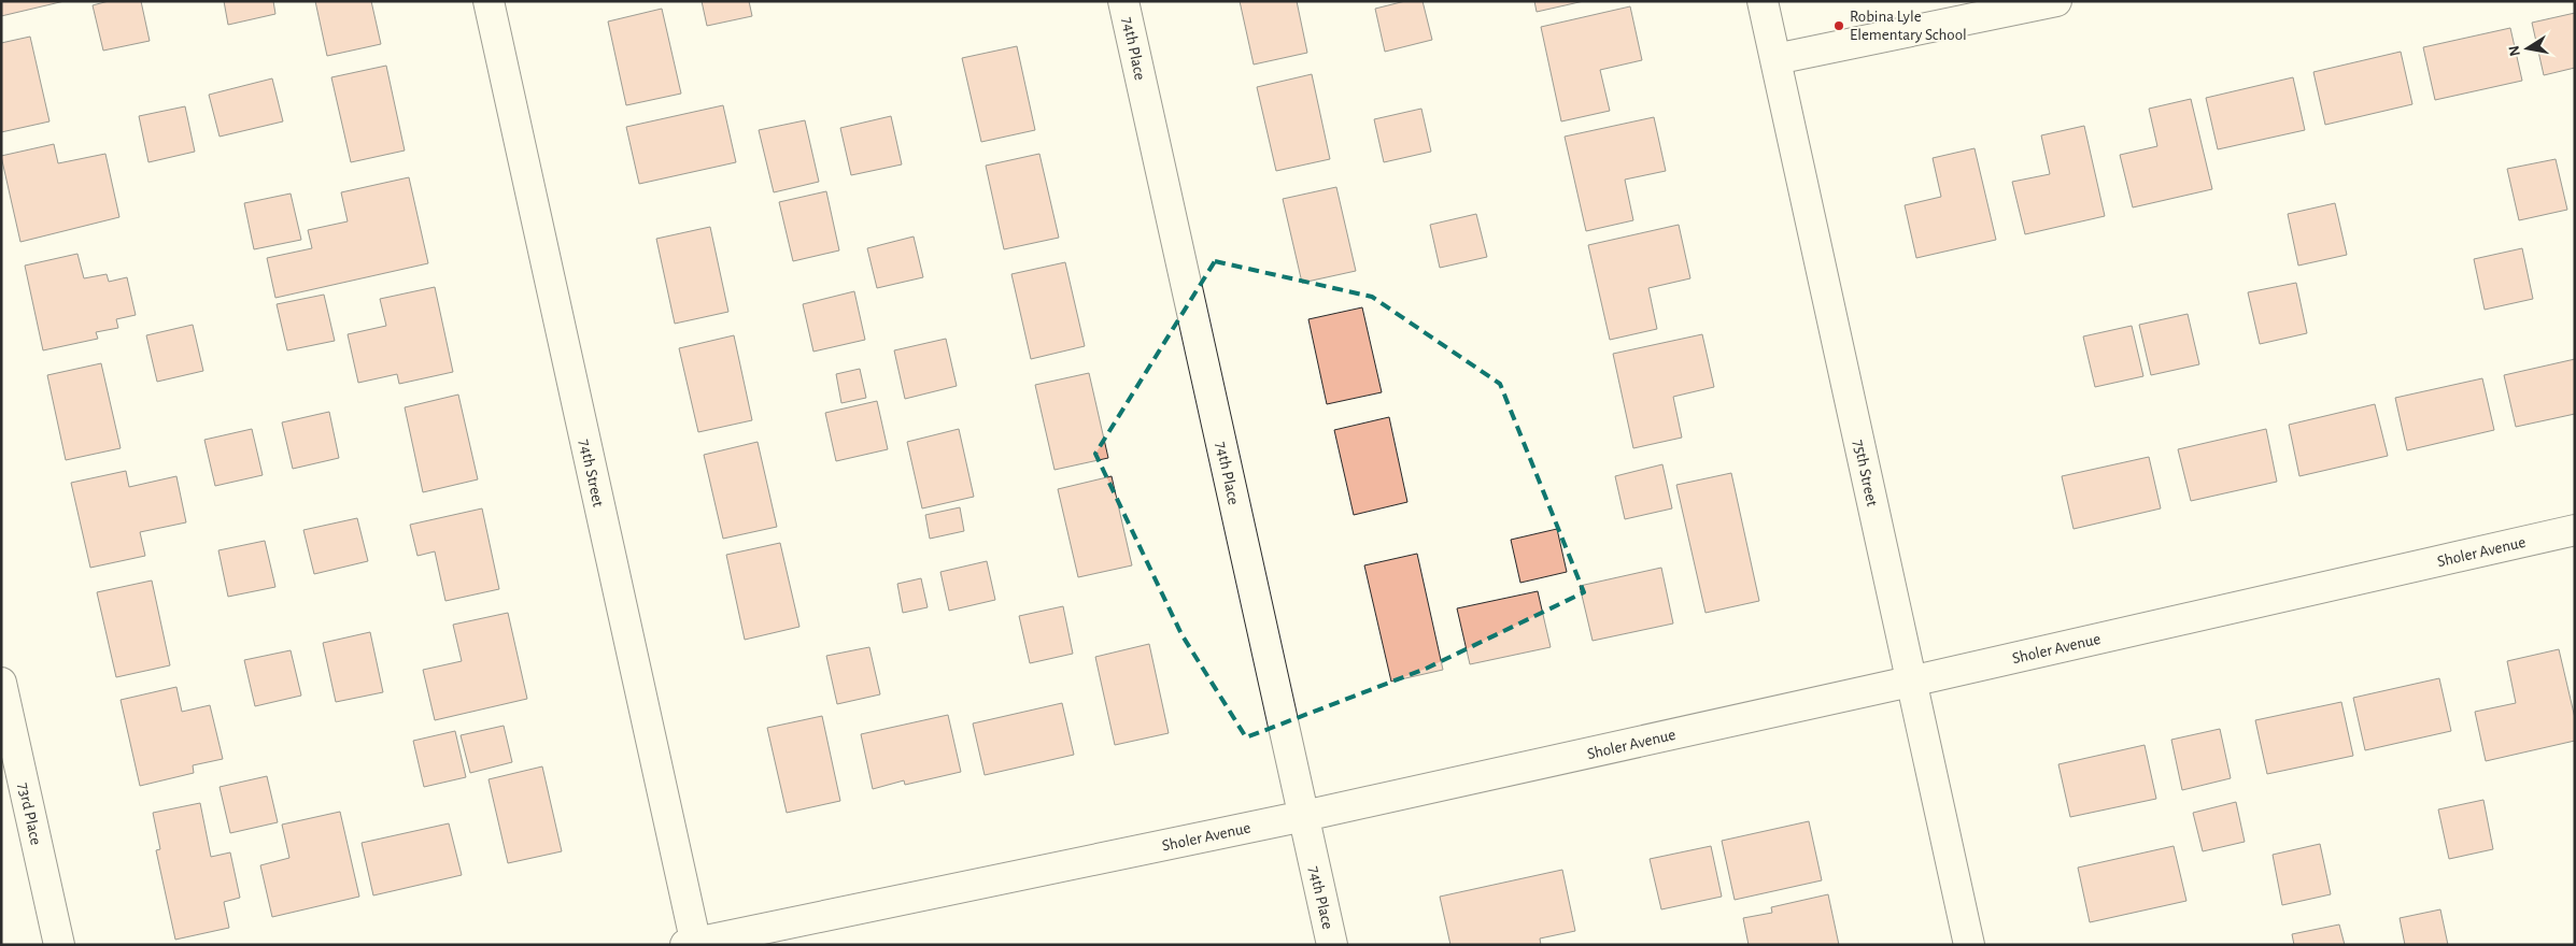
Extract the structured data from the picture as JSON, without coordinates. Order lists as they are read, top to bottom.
{
  "streets": {
    "street": [
      "74th Place",
      "74th Street",
      "75th Street",
      "Sholer Avenue",
      "73rd Place"
    ]
  },
  "crossings": [
    ["74th Place", "Sholer Avenue"],
    ["74th Street", "Sholer Avenue"],
    ["75th Street", "Sholer Avenue"]
  ],
  "places": ["Robina Lyle Elementary School"],
  "north": "left"
}
